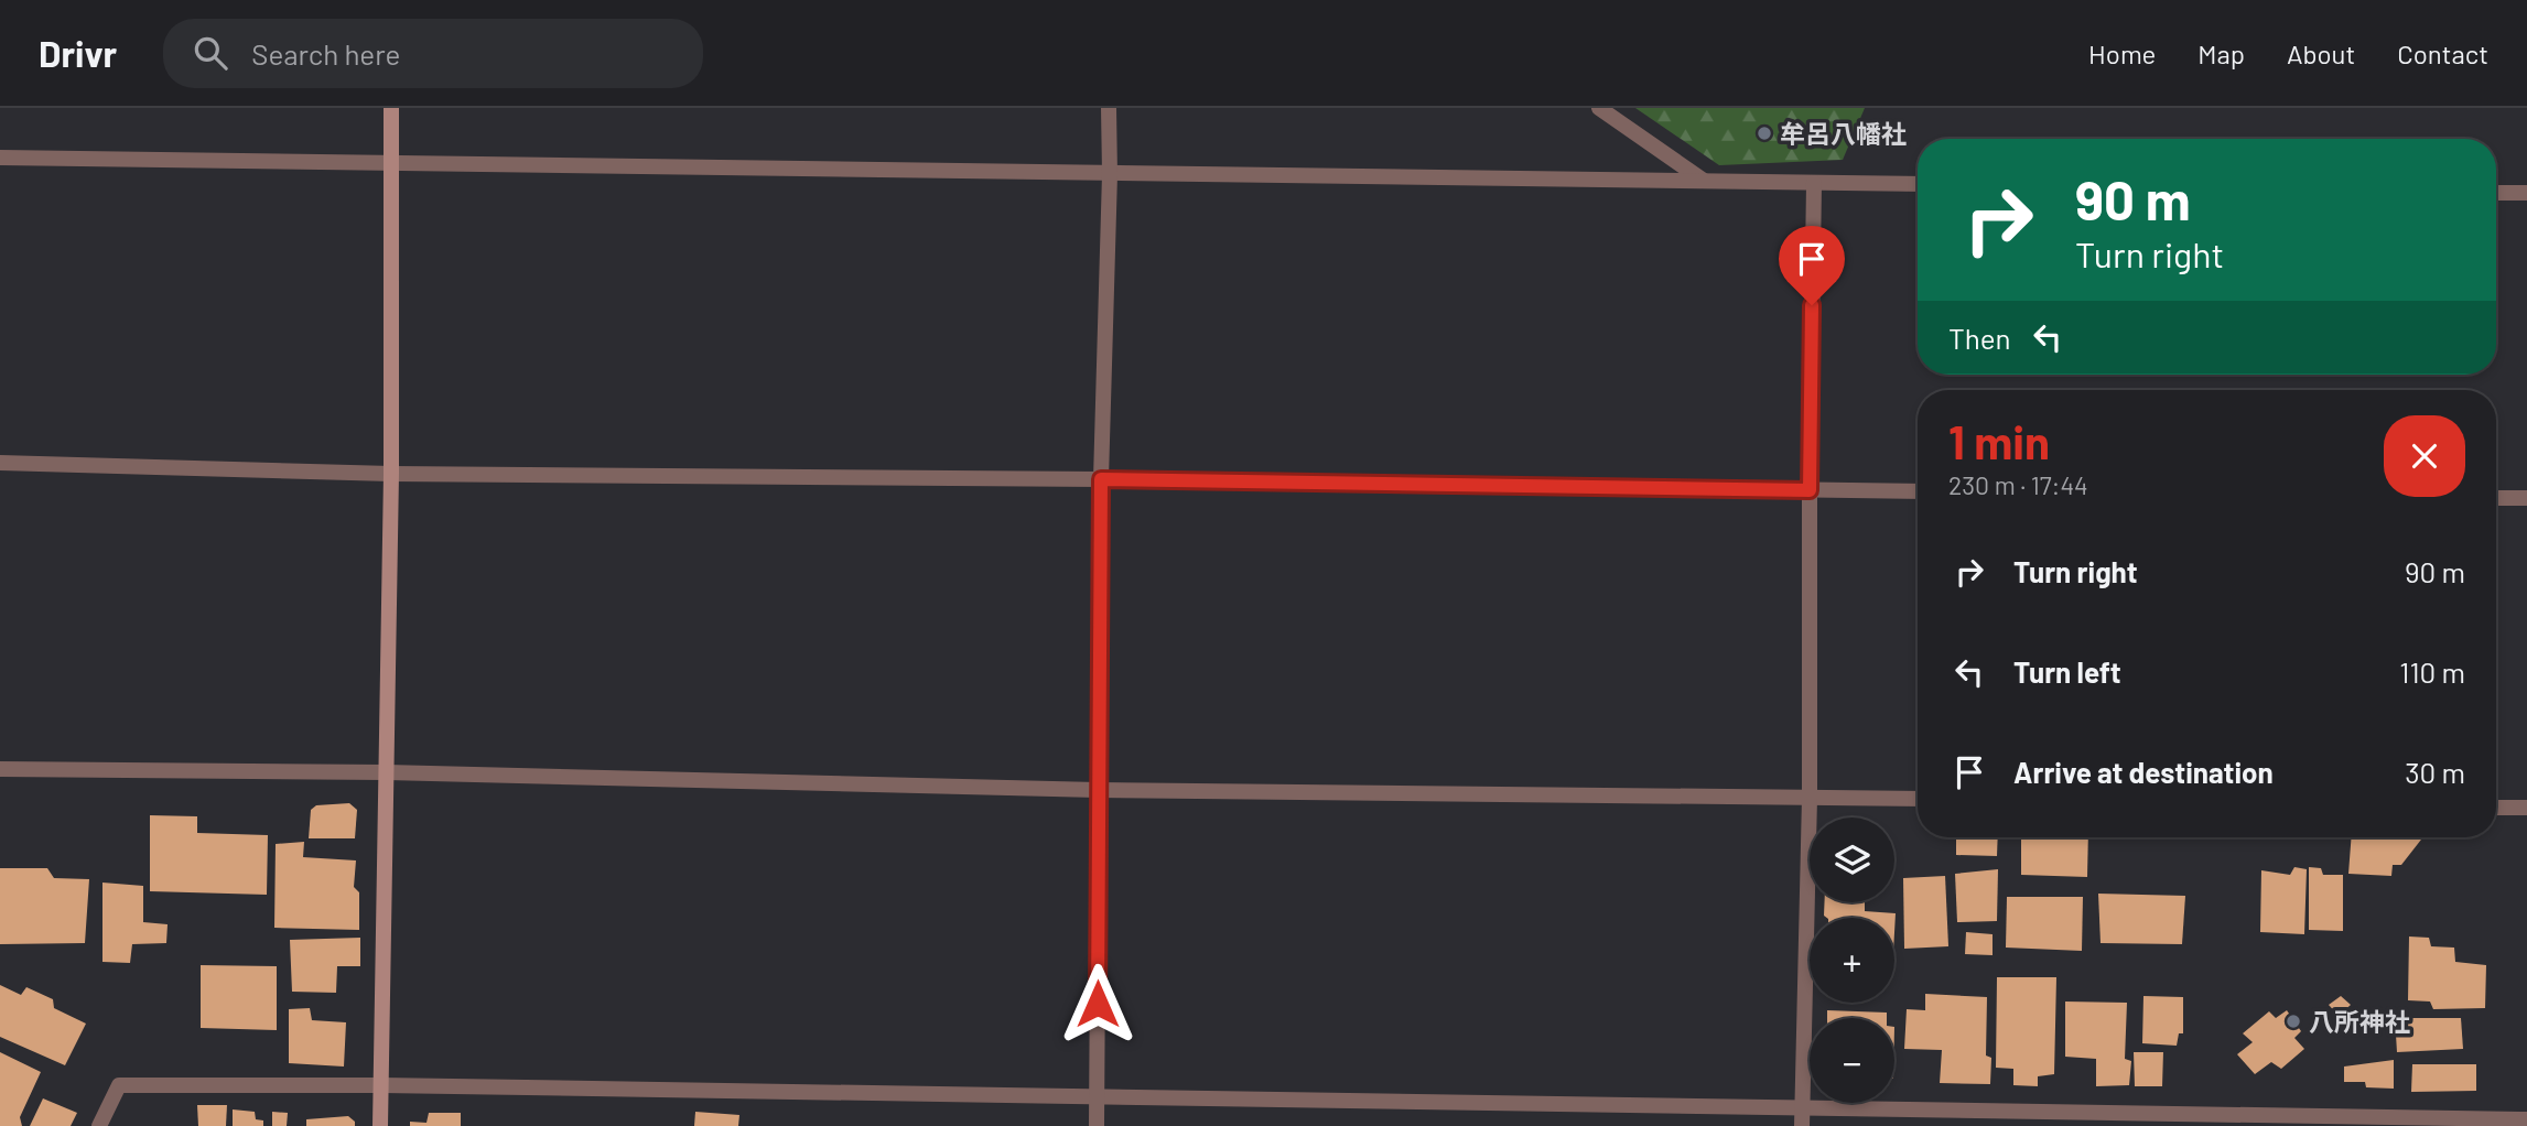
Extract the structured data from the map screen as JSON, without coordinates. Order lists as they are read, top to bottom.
{
  "places": ["牟呂八幡社", "八所神社"],
  "page": {
    "header": "Drivr",
    "search": "Search here",
    "nav": [
      "Home",
      "Map",
      "About",
      "Contact"
    ],
    "turn": ["90 m", "Turn right"],
    "then": "Then",
    "heading": ["1 min", "230 m · 17:44"],
    "list": [
      {
        "name": "Turn right",
        "value": "90 m"
      },
      {
        "name": "Turn left",
        "value": "110 m"
      },
      {
        "name": "Arrive at destination",
        "value": "30 m"
      }
    ],
    "map_buttons": ["+", "−"]
  }
}
